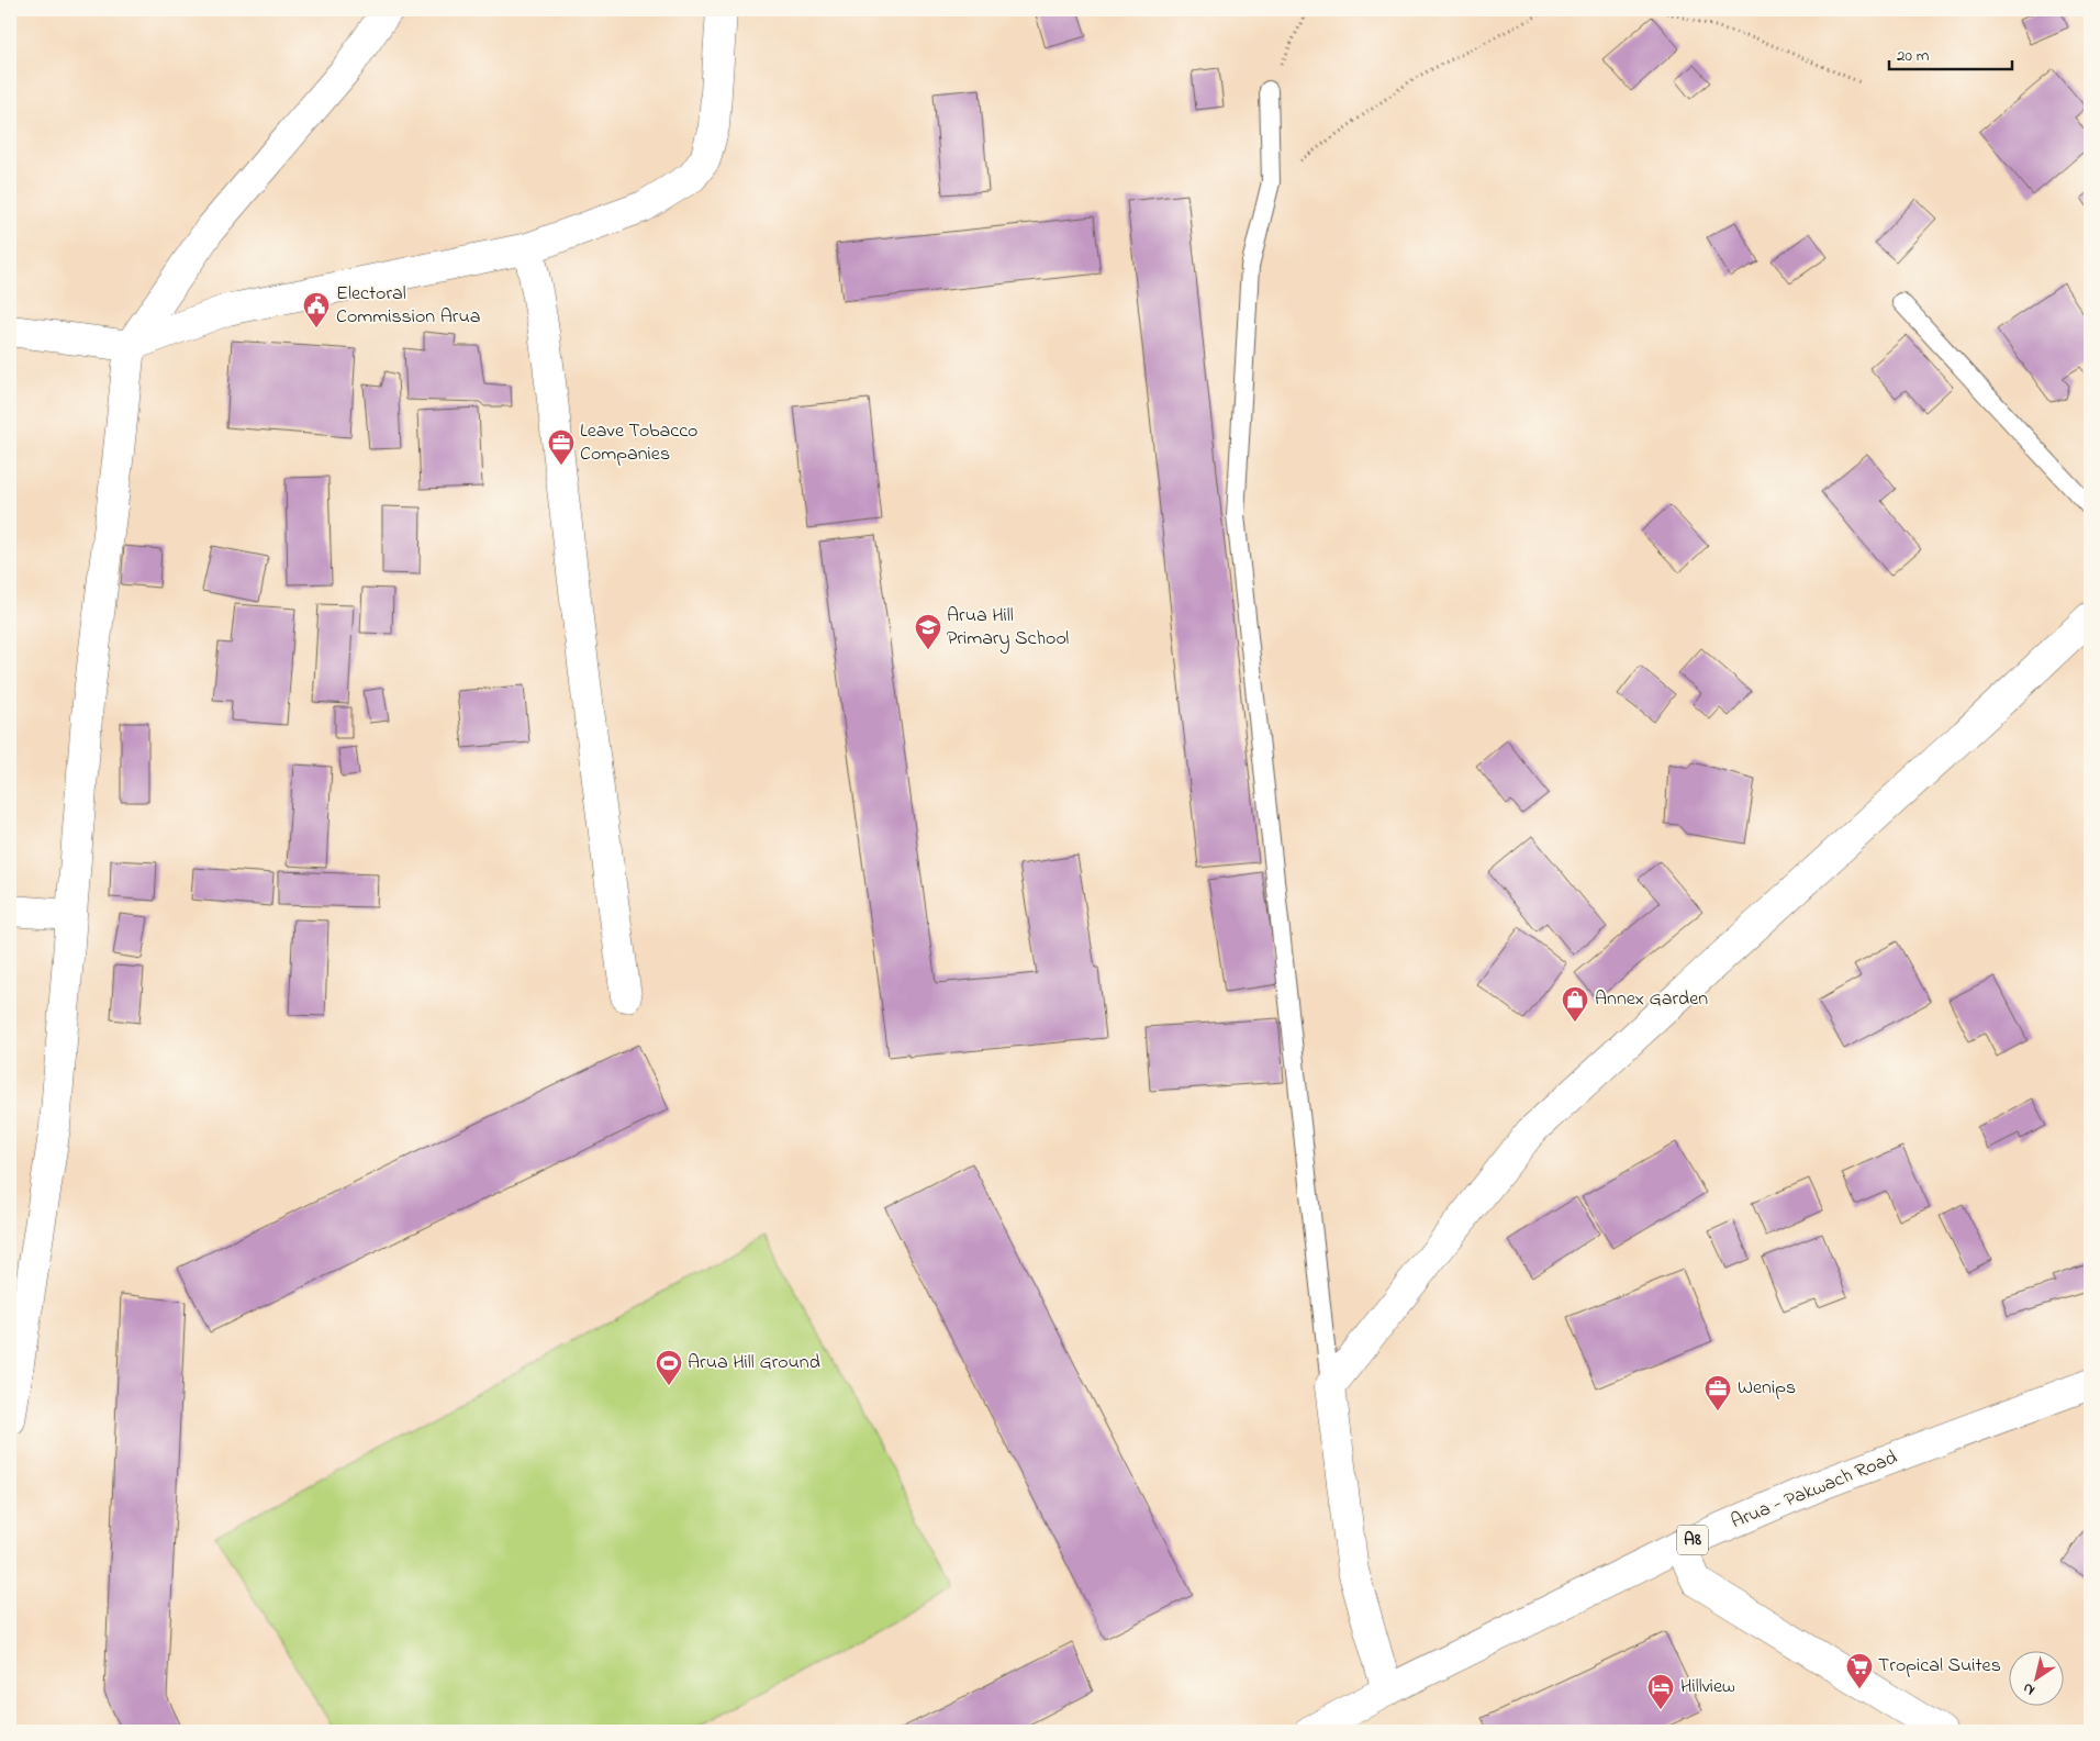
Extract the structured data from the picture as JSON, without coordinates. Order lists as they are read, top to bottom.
{
  "streets": {
    "street": ["Arua - Pakwach Road", "A8"]
  },
  "places": {
    "public building": ["Electoral Commission Arua"],
    "office": ["Leave Tobacco Companies", "Wenips"],
    "school or university": ["Arua Hill Primary School"],
    "shop": ["Annex Garden"],
    "sports": ["Arua Hill Ground"],
    "supermarket": ["Tropical Suites"],
    "hotel": ["Hillview"]
  },
  "scale_bar": "20 m",
  "north": "bottom left"
}
